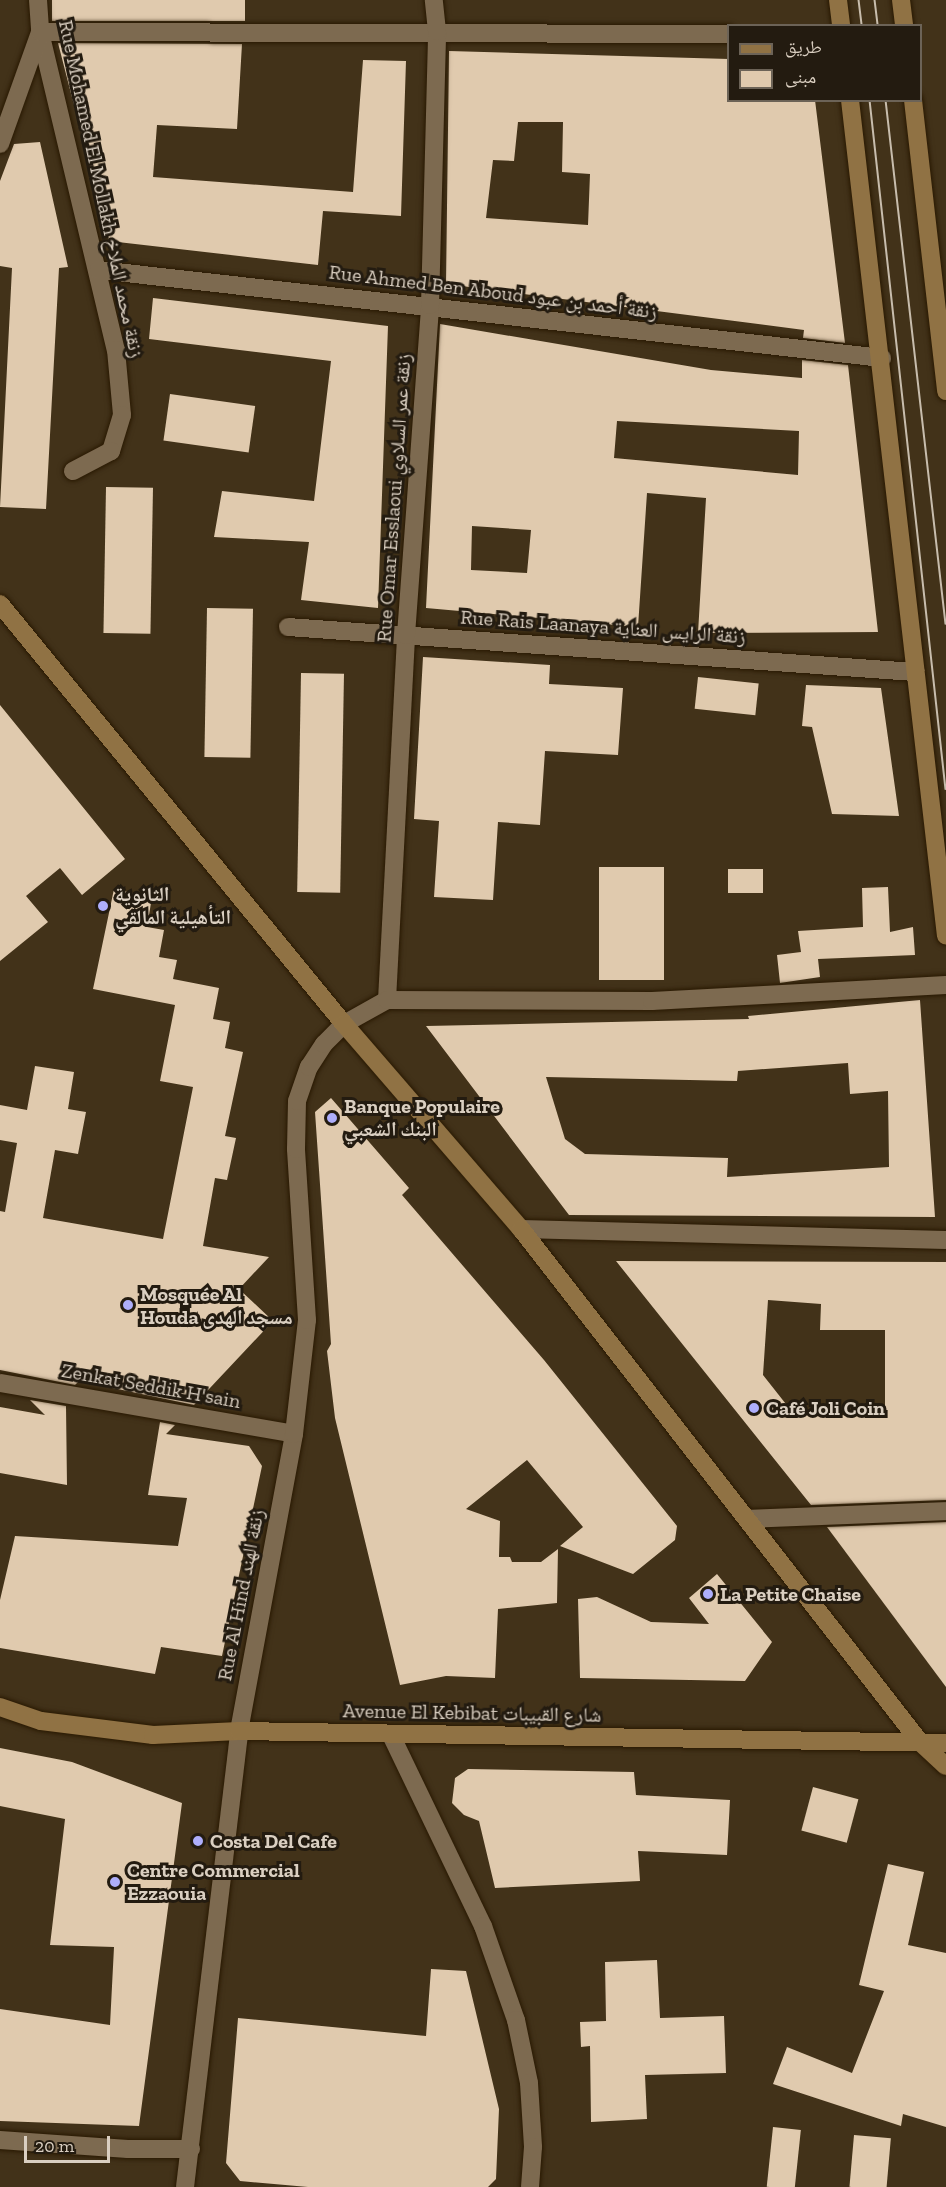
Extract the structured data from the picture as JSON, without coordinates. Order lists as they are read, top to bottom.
{
  "streets": {
    "street": [
      "Rue Mohamed El Mollakh زنقة محمد الملاخ",
      "Rue Ahmed Ben Aboud زنقة أحمد بن عبود",
      "Rue Omar Esslaoui زنقة عمر السلاوي",
      "Rue Rais Laanaya زنقة الرايس العناية",
      "Zenkat Seddik H'sain",
      "Rue Al Hind زنقة الهند",
      "Avenue El Kebibat شارع القبيبات"
    ]
  },
  "crossings": [
    ["Rue Mohamed El Mollakh زنقة محمد الملاخ", "Rue Ahmed Ben Aboud زنقة أحمد بن عبود"],
    ["Rue Ahmed Ben Aboud زنقة أحمد بن عبود", "Rue Omar Esslaoui زنقة عمر السلاوي"],
    ["Rue Omar Esslaoui زنقة عمر السلاوي", "Rue Rais Laanaya زنقة الرايس العناية"],
    ["Zenkat Seddik H'sain", "Rue Al Hind زنقة الهند"],
    ["Rue Al Hind زنقة الهند", "Avenue El Kebibat شارع القبيبات"]
  ],
  "places": [
    "الثانوية التأهيلية المالقي",
    "Banque Populaire البنك الشعبي",
    "Mosquée Al Houda مسجد الهدى",
    "Café Joli Coin",
    "La Petite Chaise",
    "Costa Del Cafe",
    "Centre Commercial Ezzaouia"
  ],
  "legend": ["طريق", "مبنى"],
  "scale_bar": "20 m"
}
